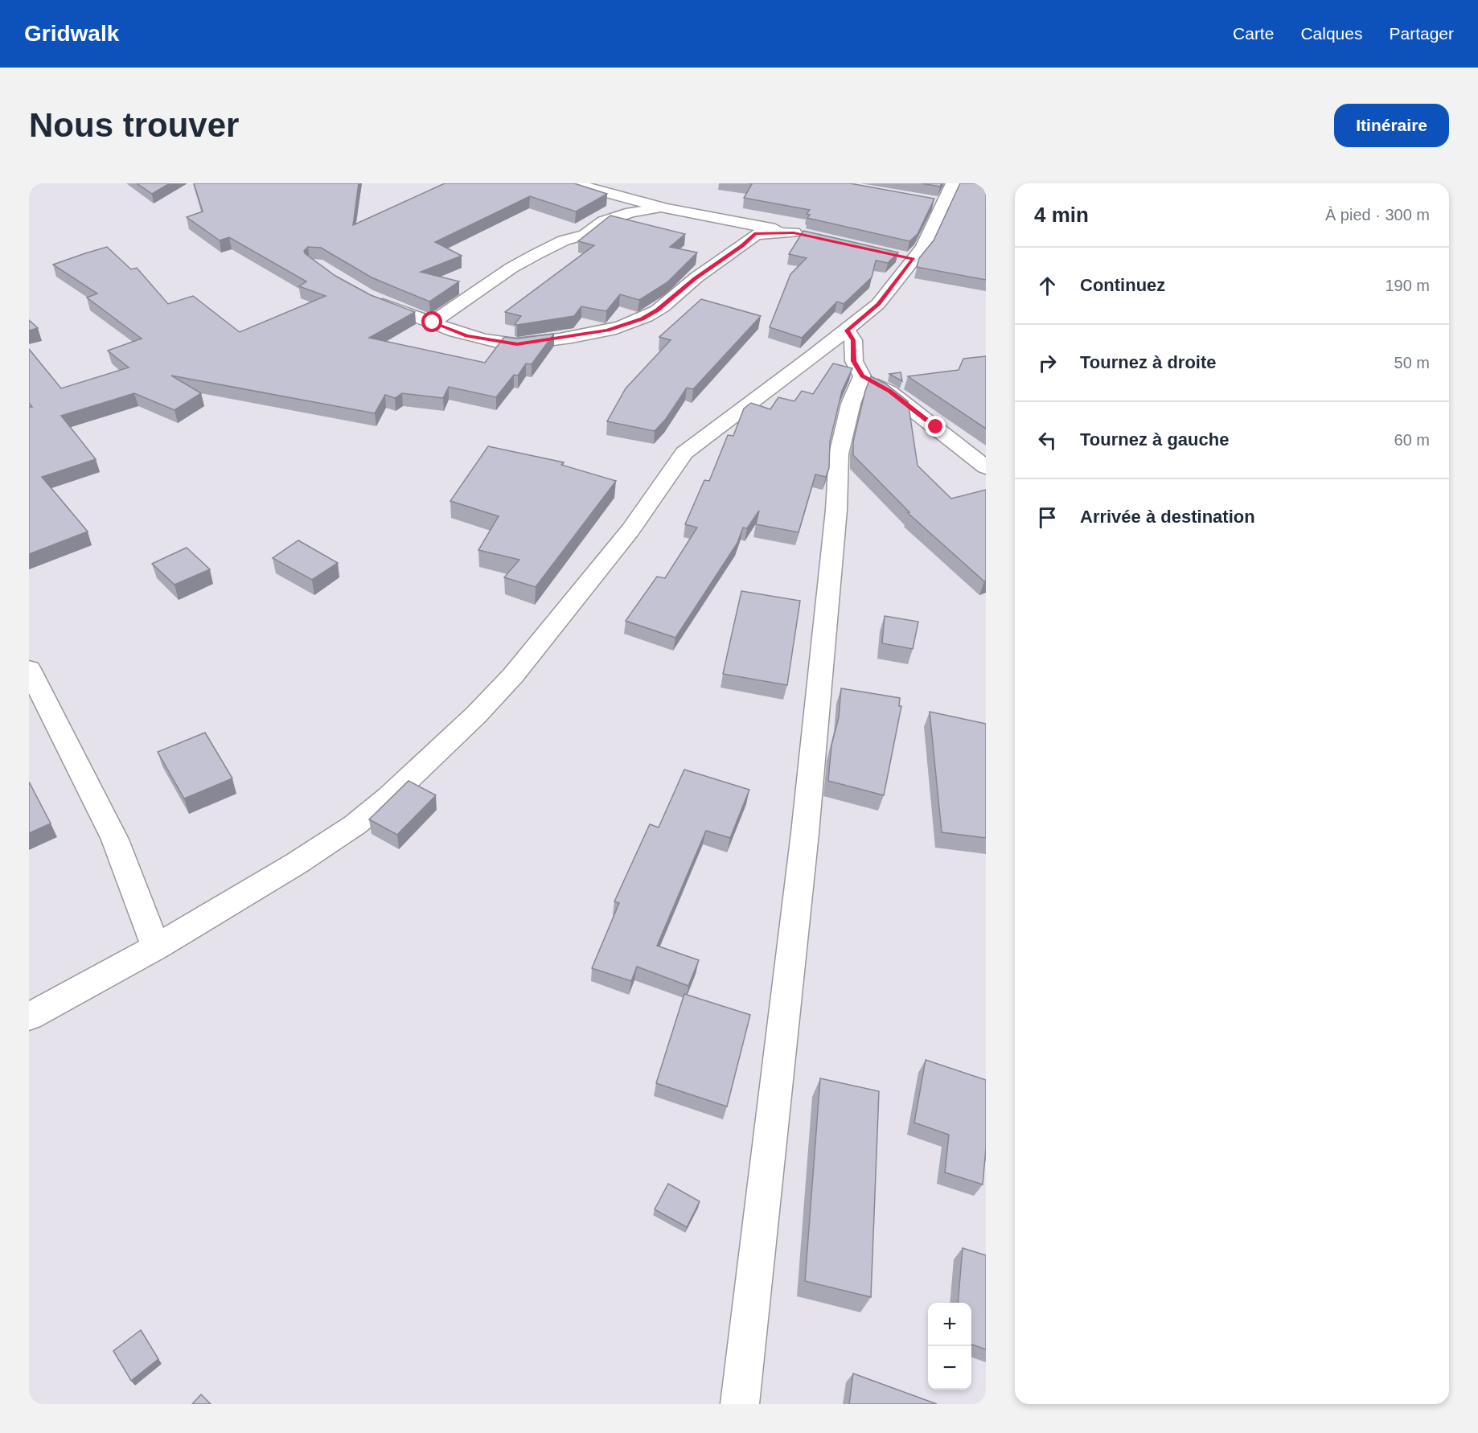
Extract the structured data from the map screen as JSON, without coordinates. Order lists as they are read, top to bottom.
{
  "page": {
    "header": "Gridwalk",
    "nav": ["Carte", "Calques", "Partager"],
    "buttons": "Itinéraire",
    "title": "Nous trouver",
    "heading": ["4 min", "À pied · 300 m"],
    "list": [
      ["Continuez", "190 m"],
      ["Tournez à droite", "50 m"],
      ["Tournez à gauche", "60 m"],
      "Arrivée à destination"
    ],
    "map_buttons": ["+", "−"]
  }
}
